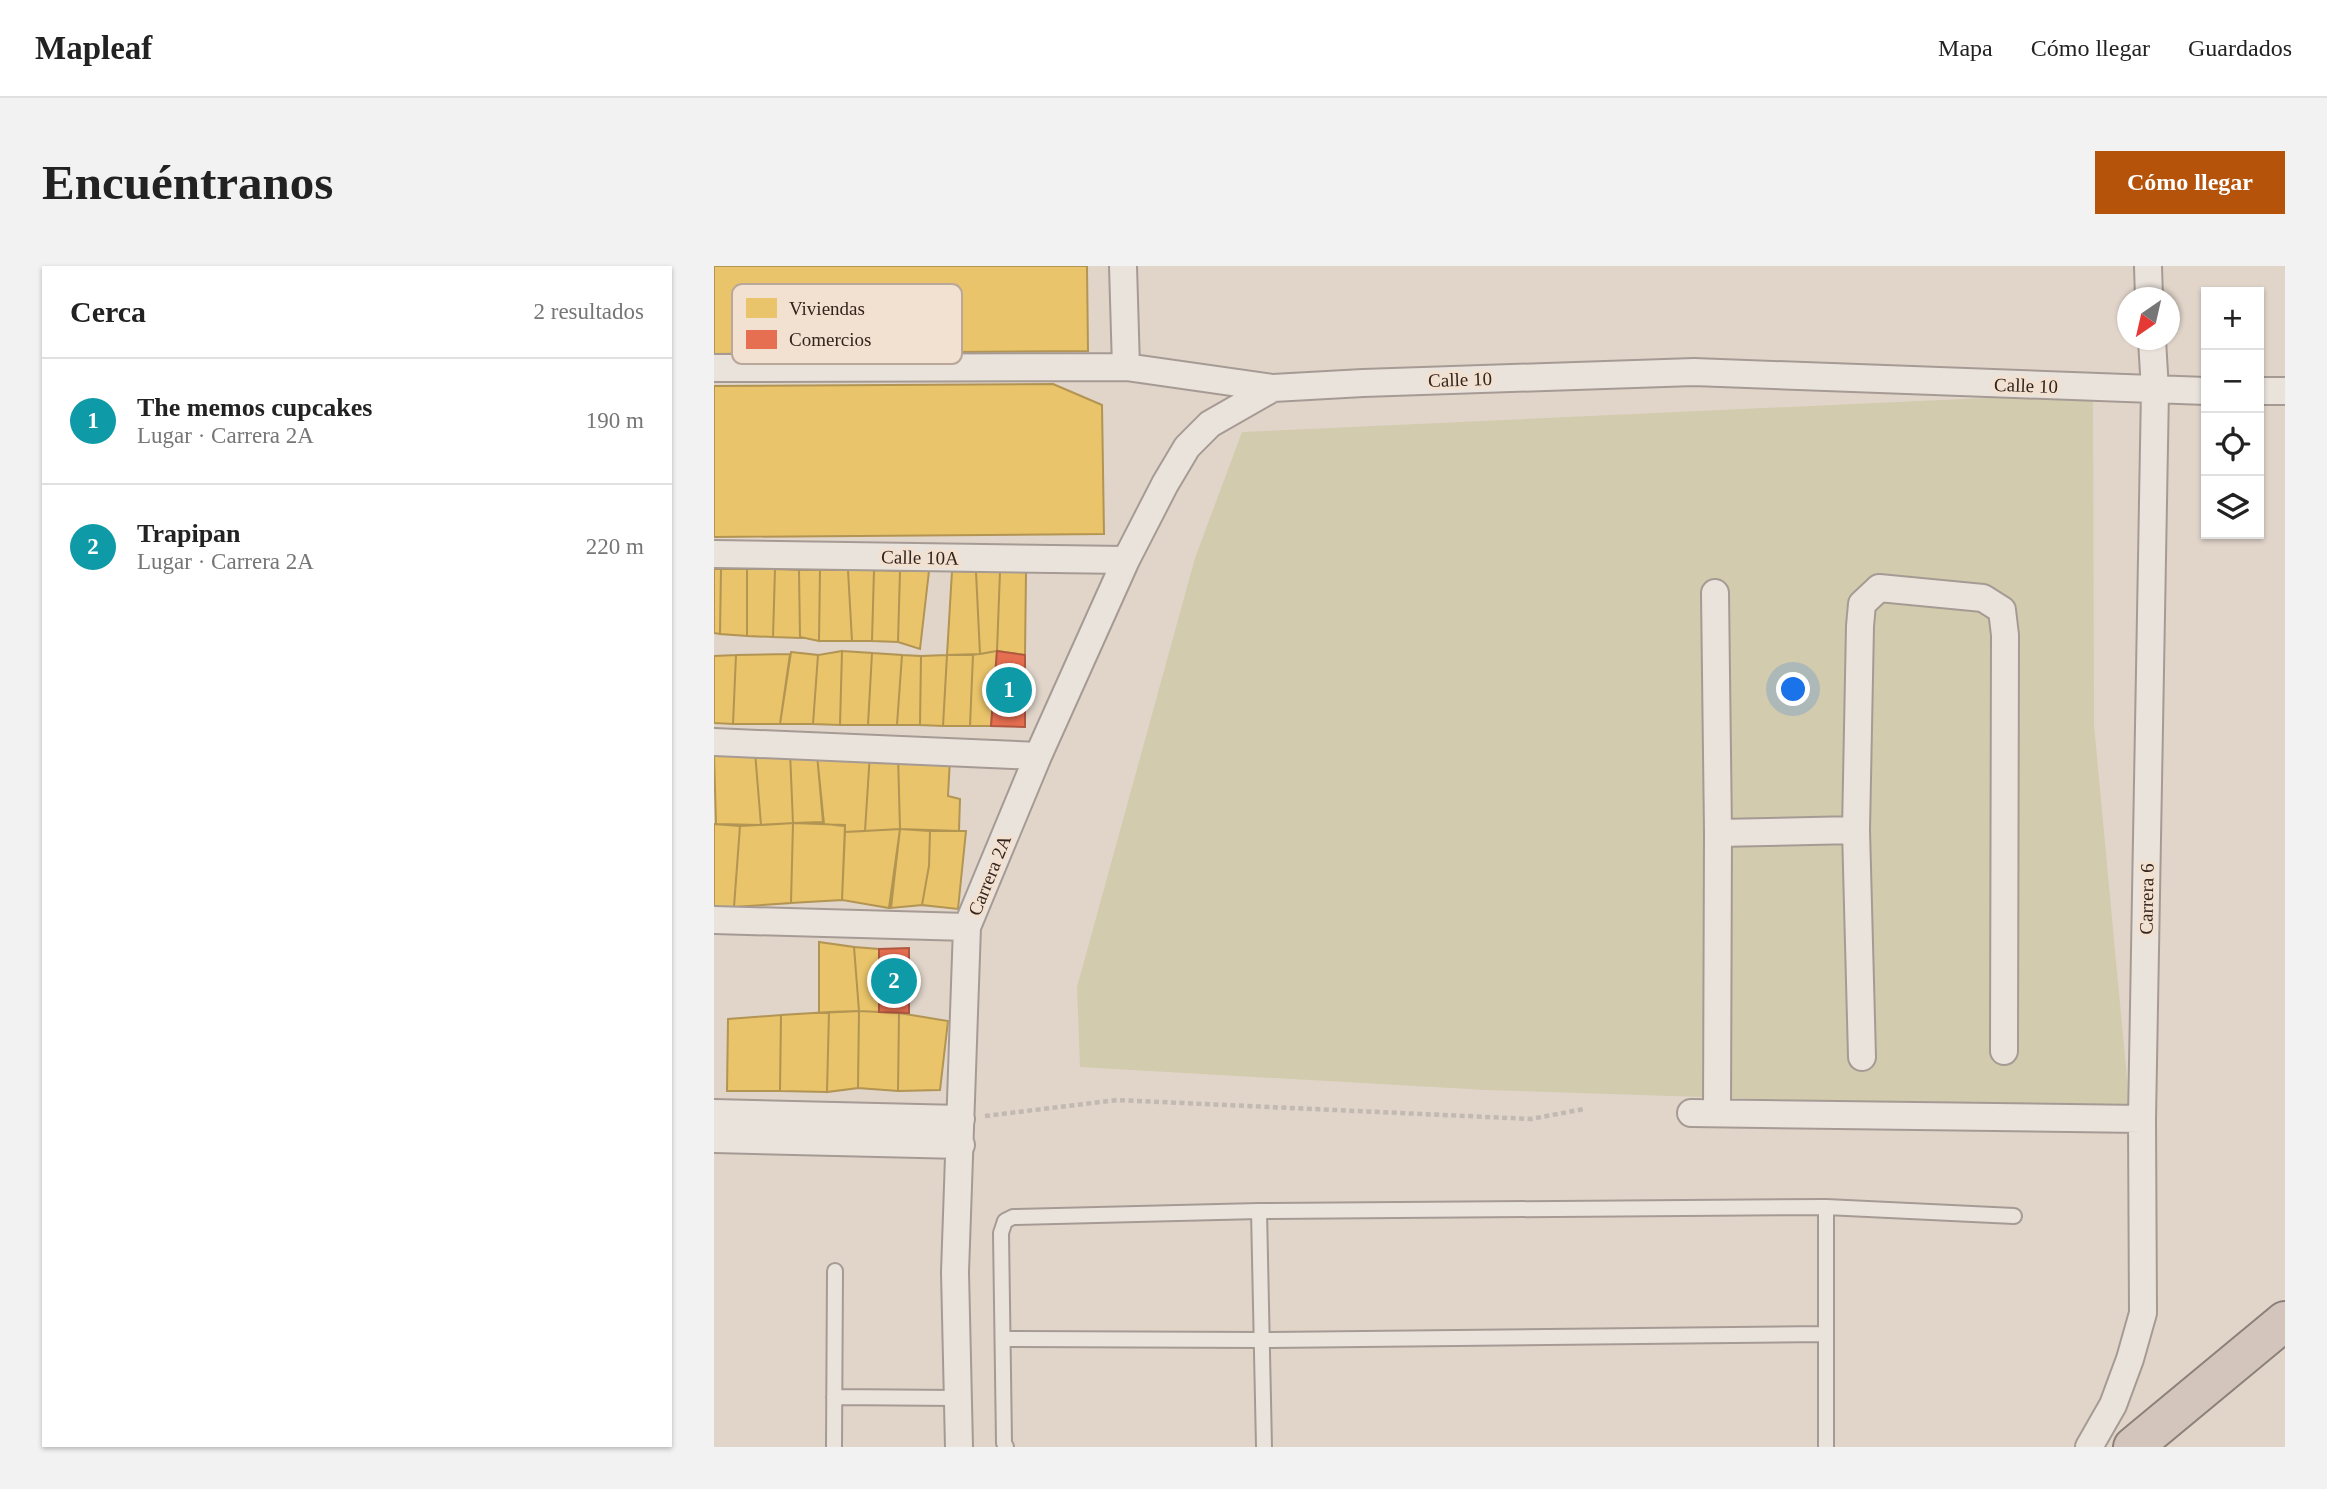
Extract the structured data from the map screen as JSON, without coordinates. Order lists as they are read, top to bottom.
{
  "streets": {
    "street": [
      "Calle 10",
      "Calle 10A",
      "Carrera 2A",
      "Carrera 6"
    ]
  },
  "crossings": [
    ["Calle 10", "Carrera 2A"],
    ["Calle 10", "Carrera 6"],
    ["Calle 10A", "Carrera 2A"]
  ],
  "legend": ["Viviendas", "Comercios"],
  "north": "bottom left",
  "page": {
    "header": "Mapleaf",
    "nav": ["Mapa", "Cómo llegar", "Guardados"],
    "buttons": "Cómo llegar",
    "title": "Encuéntranos",
    "heading": ["Cerca", "2 resultados"],
    "map_buttons": ["+", "−"],
    "list": [
      {
        "mark": "1",
        "name": "The memos cupcakes",
        "note": "Lugar · Carrera 2A",
        "value": "190 m"
      },
      {
        "mark": "2",
        "name": "Trapipan",
        "note": "Lugar · Carrera 2A",
        "value": "220 m"
      }
    ],
    "pins": ["1", "2"]
  }
}
